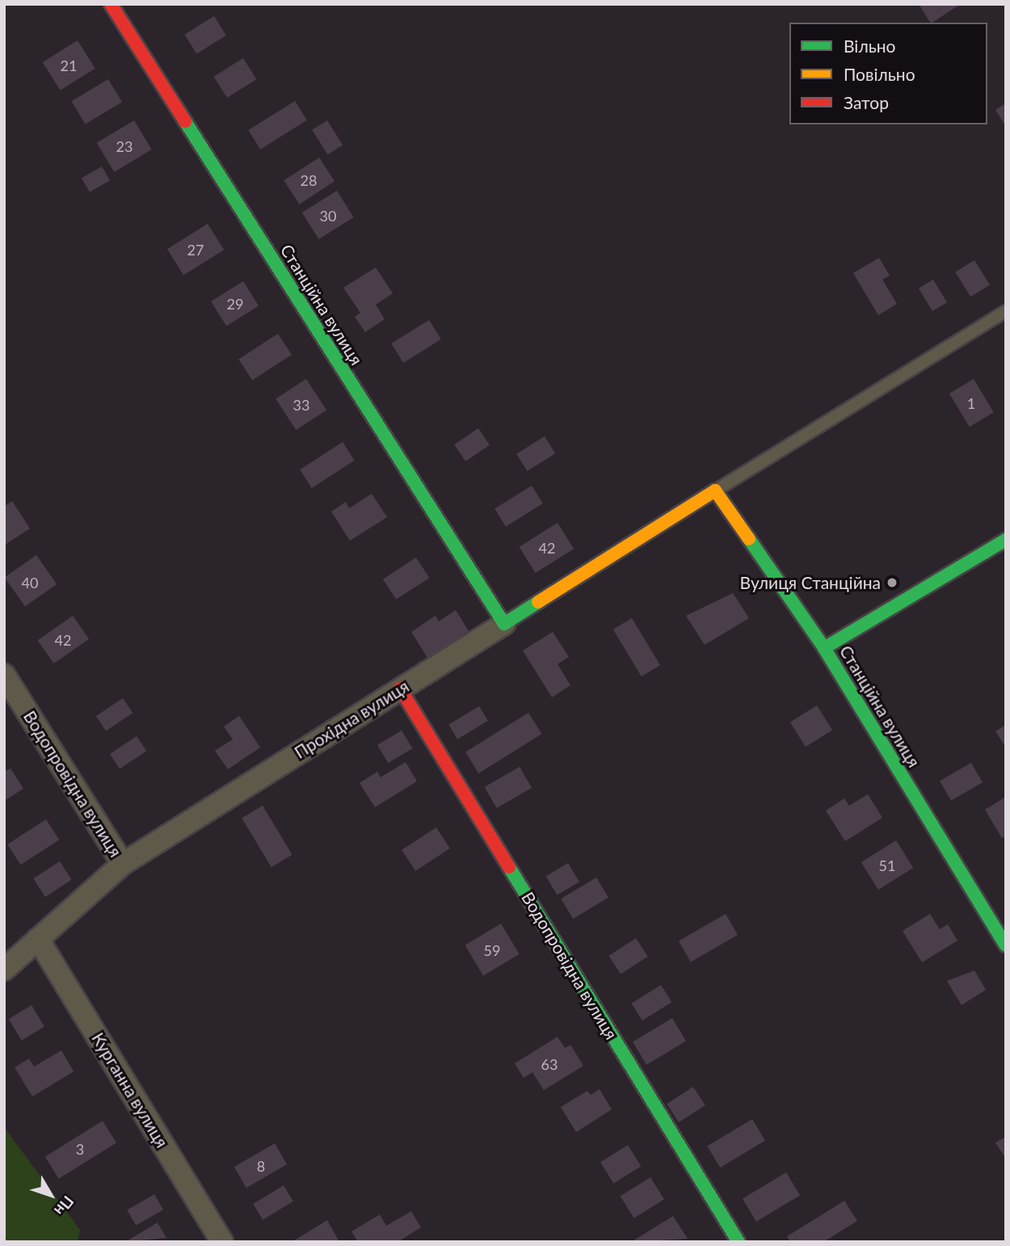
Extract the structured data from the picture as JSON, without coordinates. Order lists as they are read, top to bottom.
{
  "streets": {
    "street": [
      "Станційна вулиця",
      "Прохідна вулиця",
      "Водопровідна вулиця",
      "Курганна вулиця"
    ]
  },
  "crossings": [
    ["Станційна вулиця", "Прохідна вулиця"],
    ["Прохідна вулиця", "Водопровідна вулиця"],
    ["Прохідна вулиця", "Курганна вулиця"]
  ],
  "places": ["Вулиця Станційна"],
  "house_numbers": [
    "21",
    "23",
    "28",
    "30",
    "27",
    "29",
    "1",
    "33",
    "42",
    "40",
    "42",
    "51",
    "59",
    "63",
    "3",
    "8"
  ],
  "legend": ["Вільно", "Повільно", "Затор"],
  "north": "bottom right"
}
